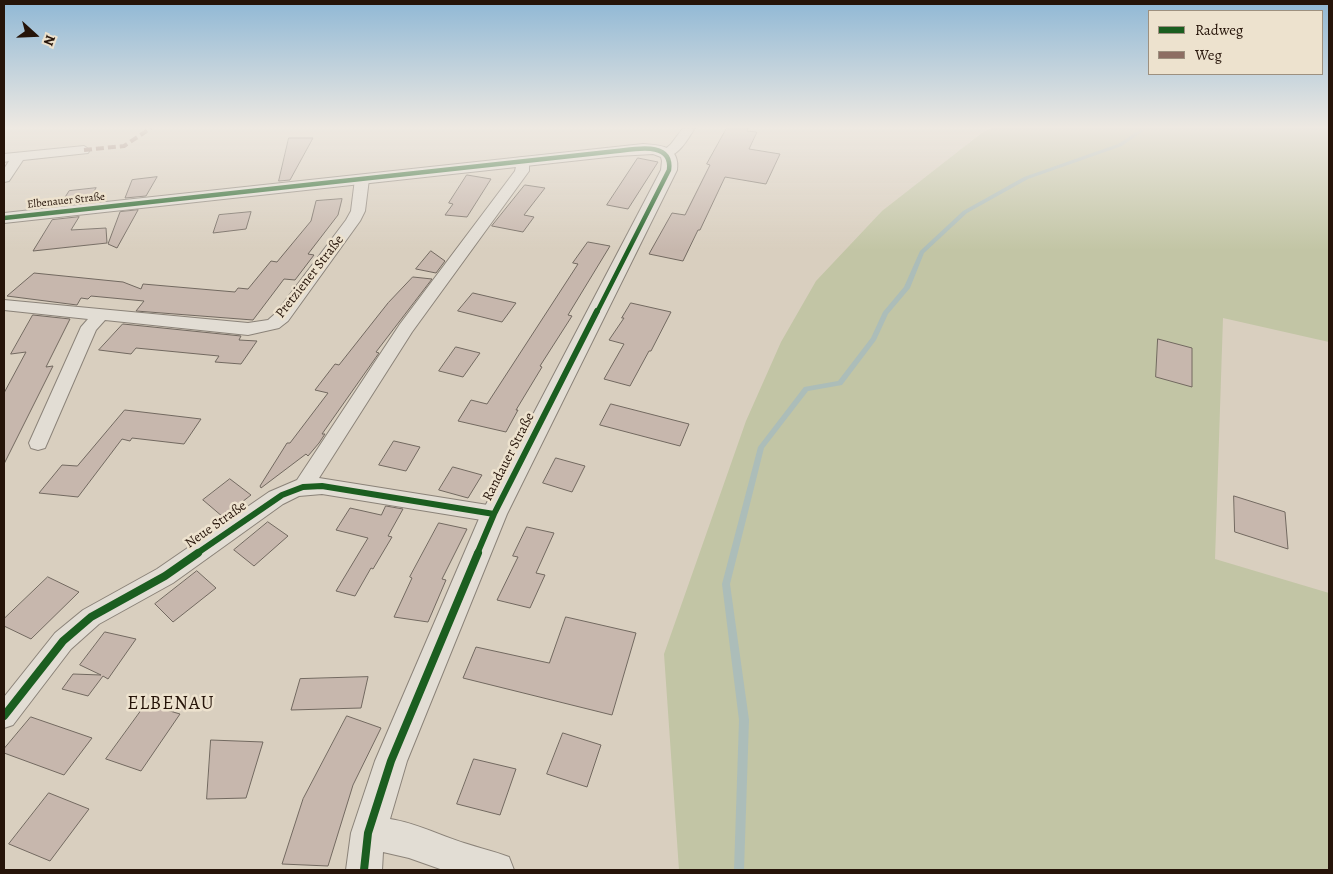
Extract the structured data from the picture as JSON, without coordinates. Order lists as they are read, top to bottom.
{
  "streets": {
    "street": [
      "Elbenauer Straße",
      "Pretziener Straße",
      "Randauer Straße",
      "Neue Straße"
    ]
  },
  "crossings": [
    ["Elbenauer Straße", "Pretziener Straße"],
    ["Randauer Straße", "Neue Straße"]
  ],
  "districts": ["ELBENAU"],
  "legend": ["Radweg", "Weg"],
  "north": "right"
}
